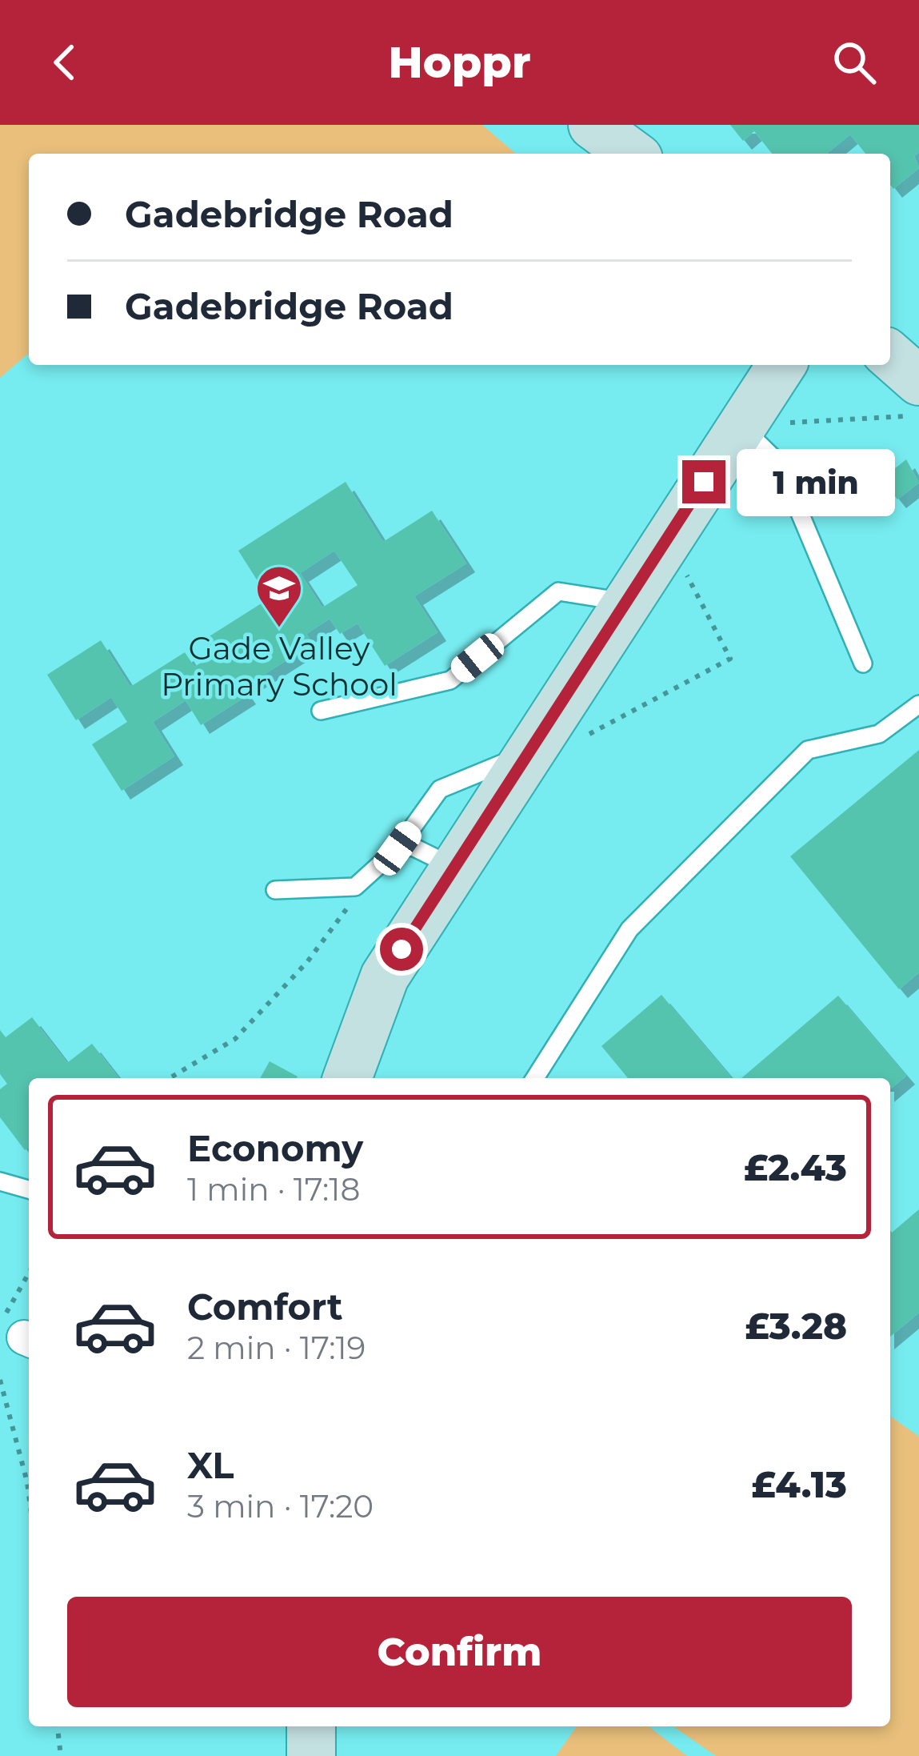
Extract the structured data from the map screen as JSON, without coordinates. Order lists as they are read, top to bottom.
{
  "places": {
    "school or university": ["Gade Valley Primary School"]
  },
  "page": {
    "header": "Hoppr",
    "banner": ["Gadebridge Road", "Gadebridge Road"],
    "bubble": "1 min",
    "list": [
      {
        "name": "Economy",
        "note": "1 min · 17:18",
        "value": "£2.43"
      },
      {
        "name": "Comfort",
        "note": "2 min · 17:19",
        "value": "£3.28"
      },
      {
        "name": "XL",
        "note": "3 min · 17:20",
        "value": "£4.13"
      }
    ],
    "buttons": "Confirm"
  }
}
